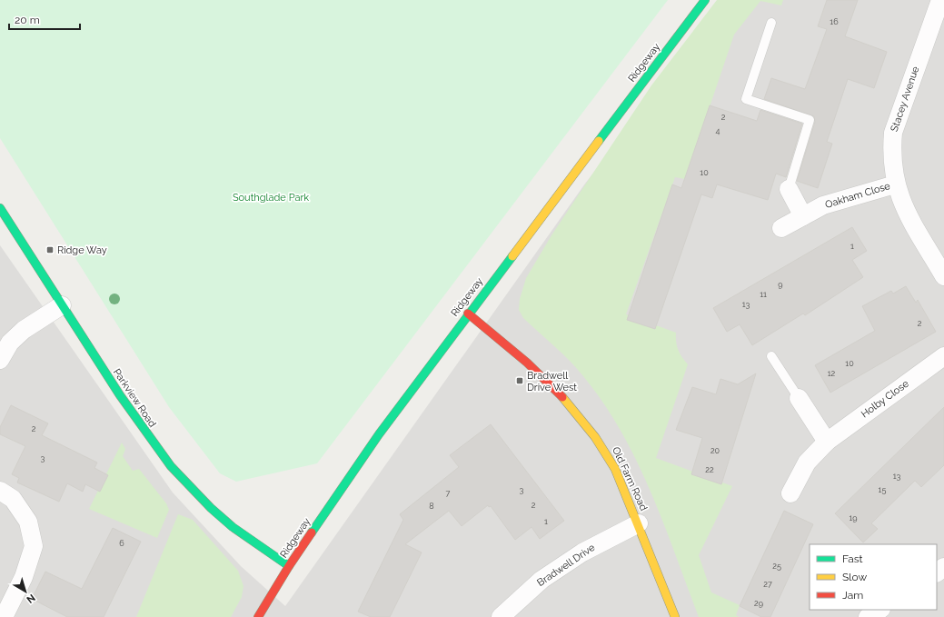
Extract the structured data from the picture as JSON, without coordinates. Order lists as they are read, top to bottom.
{
  "streets": {
    "street": [
      "Ridgeway",
      "Stacey Avenue",
      "Oakham Close",
      "Parkview Road",
      "Holby Close",
      "Old Farm Road",
      "Bradwell Drive"
    ]
  },
  "crossings": [
    ["Ridgeway", "Parkview Road"],
    ["Ridgeway", "Old Farm Road"],
    ["Stacey Avenue", "Oakham Close"],
    ["Old Farm Road", "Bradwell Drive"]
  ],
  "parks": ["Southglade Park"],
  "places": {
    "transit": ["Ridge Way", "Bradwell Drive West"]
  },
  "house_numbers": [
    "16",
    "2",
    "4",
    "10",
    "1",
    "9",
    "11",
    "13",
    "2",
    "10",
    "12",
    "2",
    "20",
    "3",
    "22",
    "13",
    "3",
    "15",
    "7",
    "2",
    "8",
    "19",
    "1",
    "6",
    "25",
    "27",
    "29"
  ],
  "legend": ["Fast", "Slow", "Jam"],
  "scale_bar": "20 m",
  "north": "bottom right"
}
